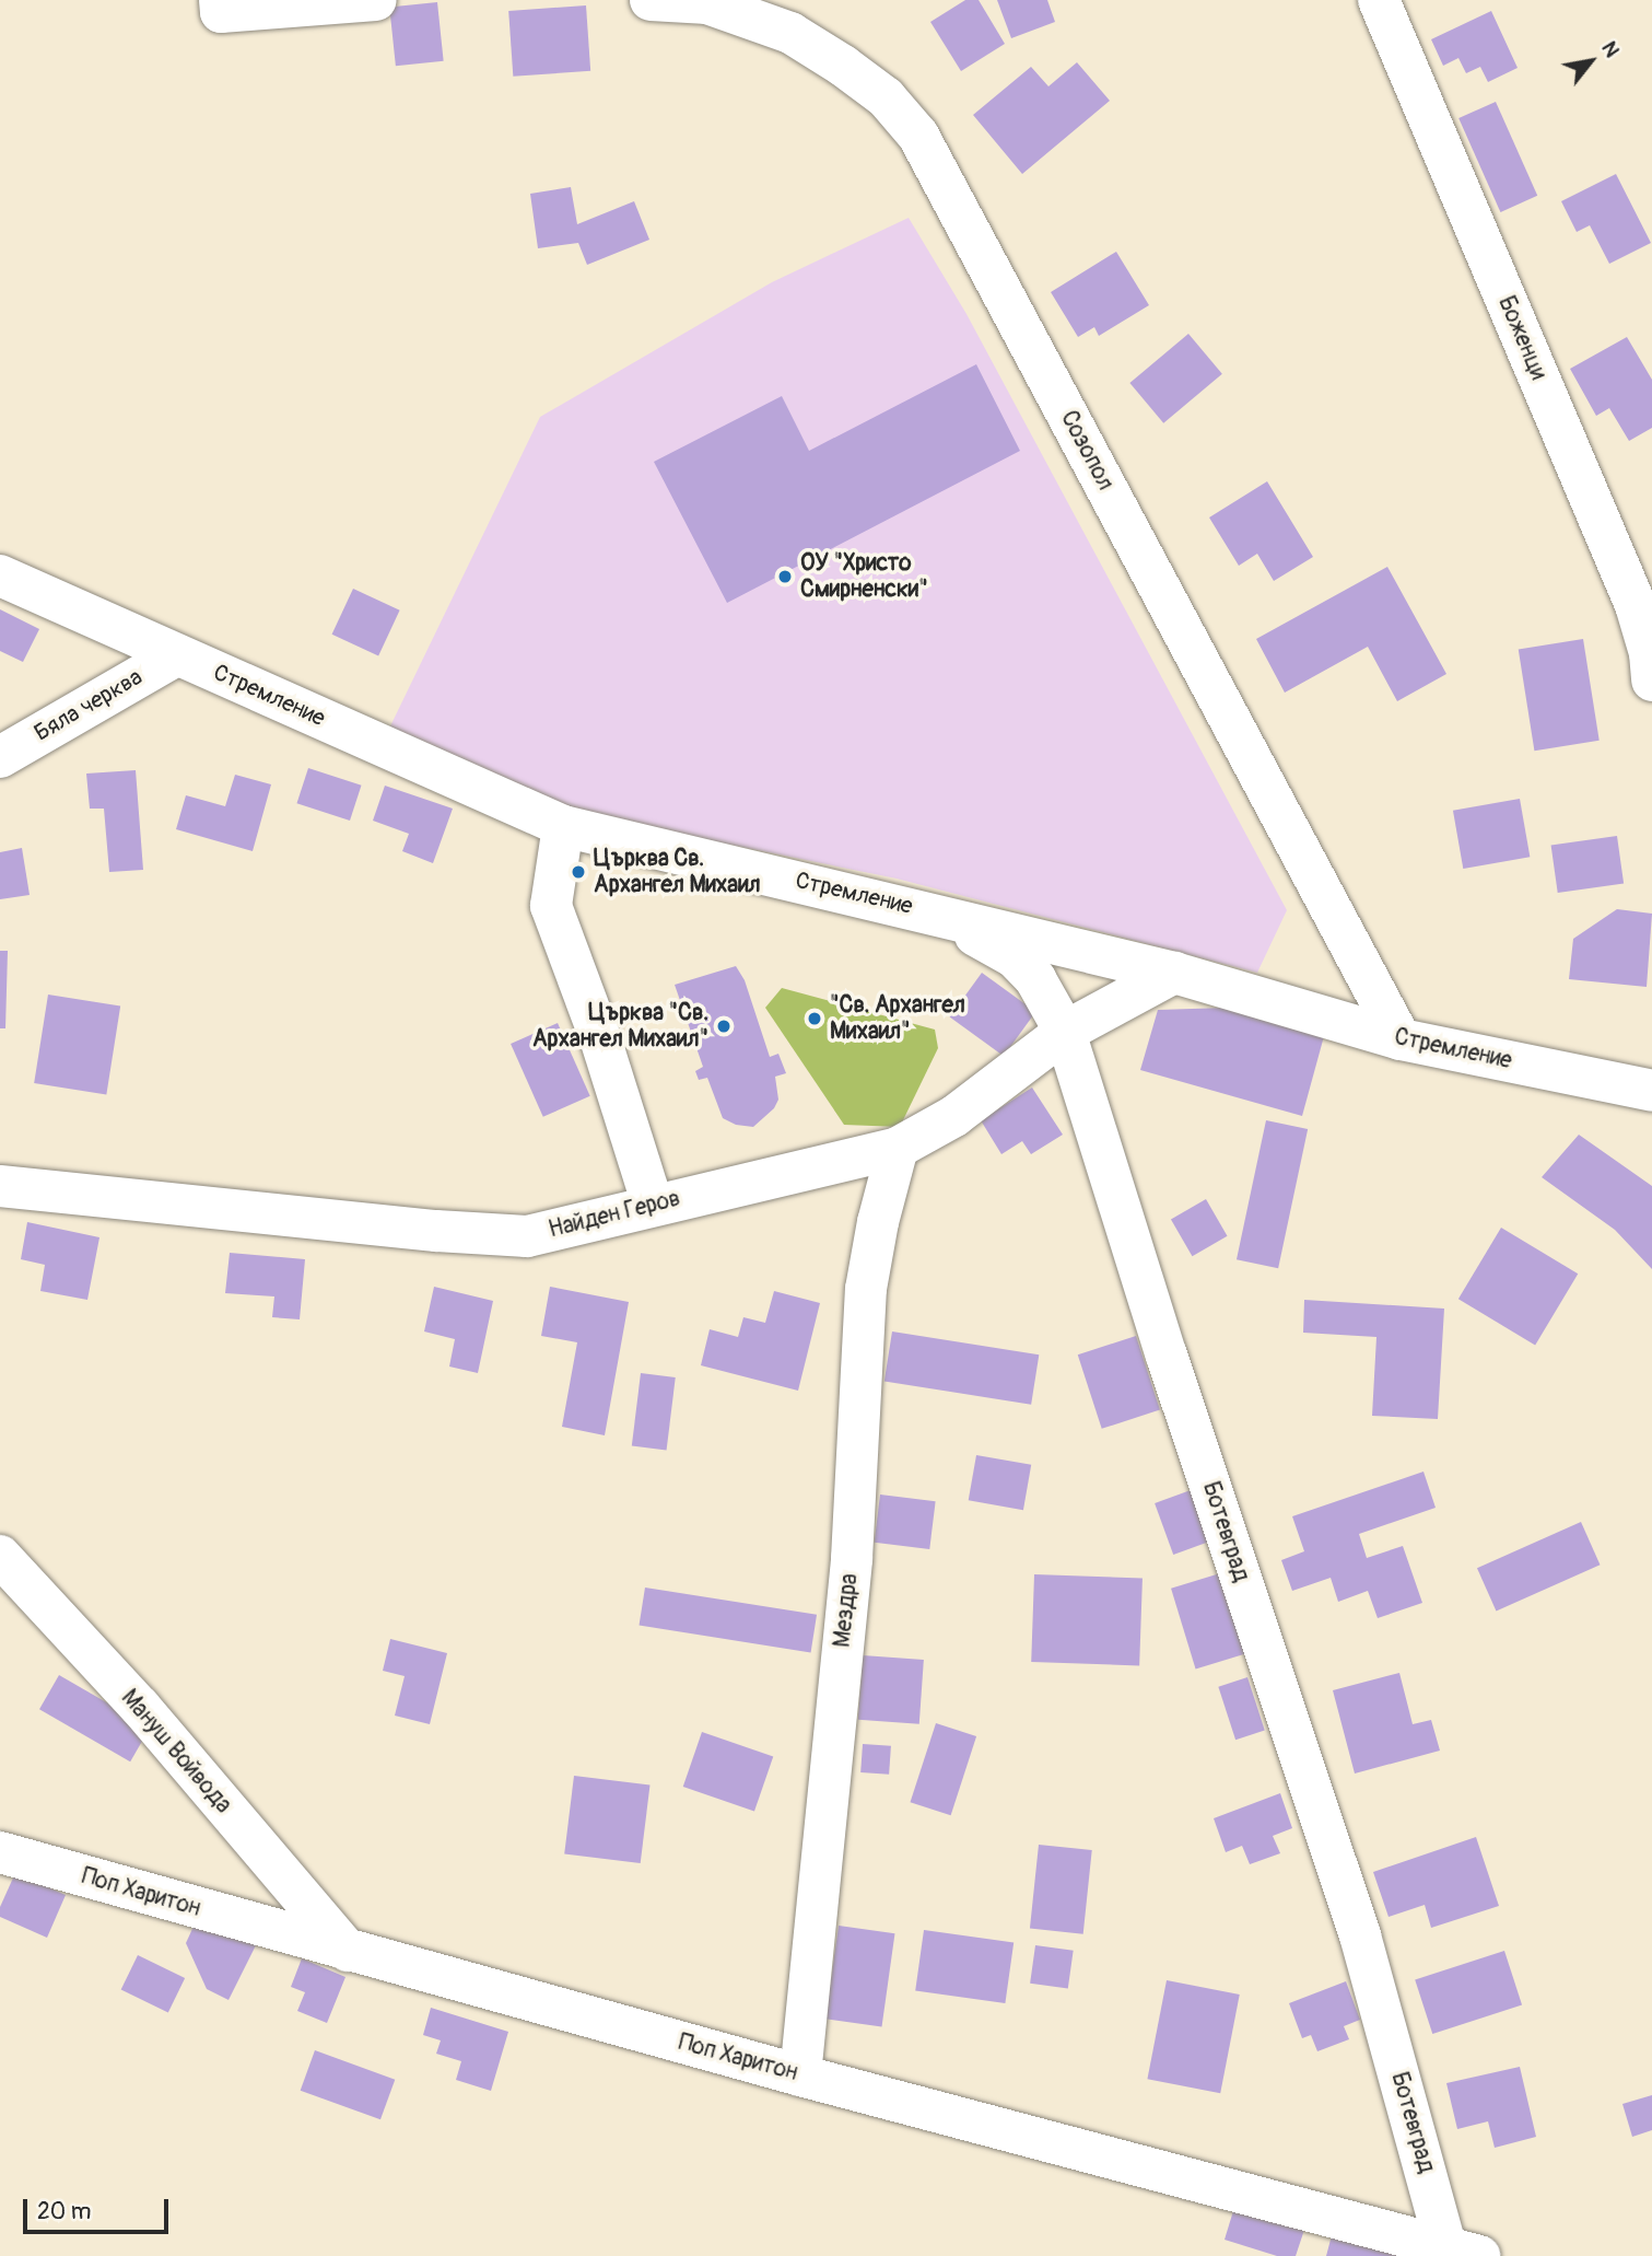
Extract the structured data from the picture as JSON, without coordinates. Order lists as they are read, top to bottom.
{
  "streets": {
    "street": [
      "Боженци",
      "Созопол",
      "Стремление",
      "Бяла черква",
      "Найден Геров",
      "Ботевград",
      "Мездра",
      "Мануш Войвода",
      "Поп Харитон"
    ]
  },
  "crossings": [
    ["Созопол", "Стремление"],
    ["Стремление", "Бяла черква"],
    ["Стремление", "Найден Геров"],
    ["Стремление", "Ботевград"],
    ["Найден Геров", "Ботевград"],
    ["Найден Геров", "Мездра"],
    ["Ботевград", "Поп Харитон"],
    ["Мездра", "Поп Харитон"],
    ["Мануш Войвода", "Поп Харитон"]
  ],
  "places": [
    "ОУ \"Христо Смирненски\"",
    "Църква Св. Архангел Михаил",
    "\"Св. Архангел Михаил\"",
    "Църква \"Св. Архангел Михаил\""
  ],
  "scale_bar": "20 m",
  "north": "top right"
}
